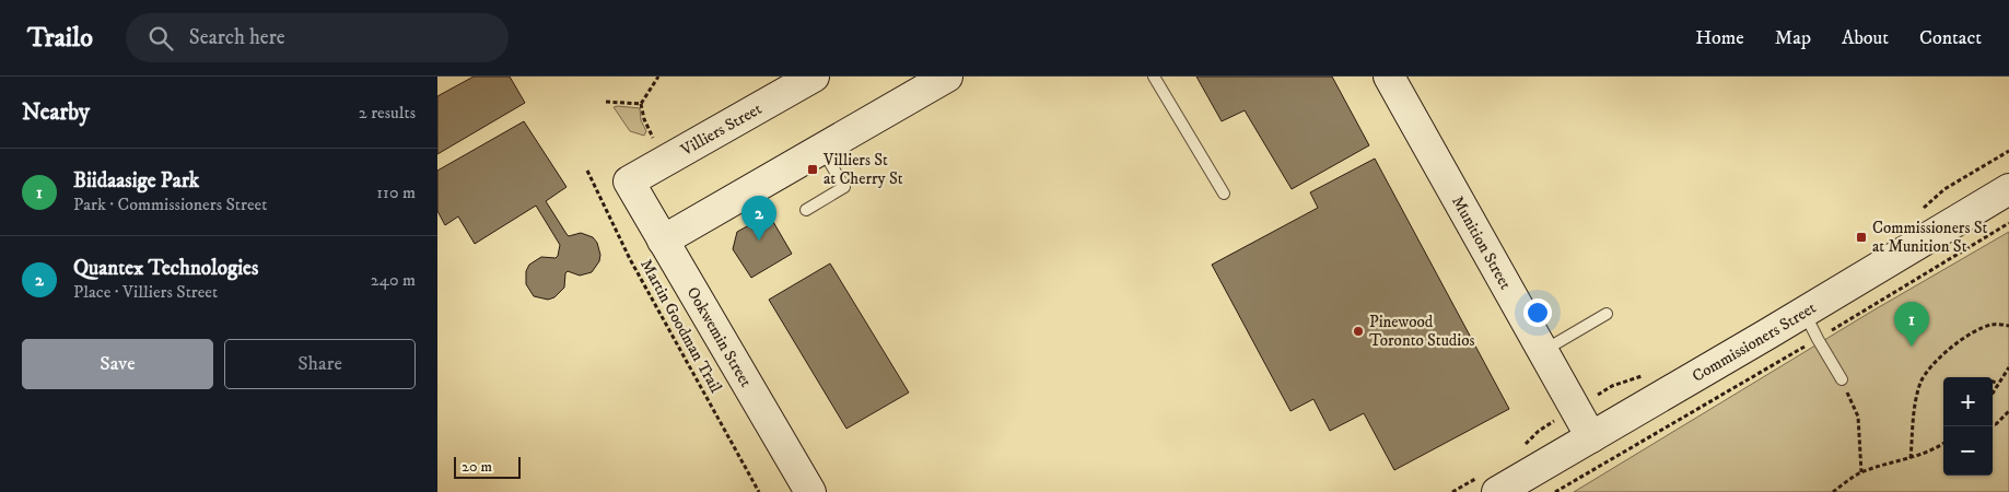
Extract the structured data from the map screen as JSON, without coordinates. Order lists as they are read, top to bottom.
{
  "streets": {
    "street": [
      "Villiers Street",
      "Munition Street",
      "Ookwemin Street",
      "Commissioners Street"
    ],
    "path": ["Martin Goodman Trail"]
  },
  "crossings": [
    ["Villiers Street", "Ookwemin Street"],
    ["Munition Street", "Commissioners Street"]
  ],
  "places": {
    "transit": ["Villiers St at Cherry St", "Commissioners St at Munition St"],
    "other": ["Pinewood Toronto Studios"]
  },
  "scale_bar": "20 m",
  "page": {
    "header": "Trailo",
    "search": "Search here",
    "nav": [
      "Home",
      "Map",
      "About",
      "Contact"
    ],
    "heading": ["Nearby", "2 results"],
    "list": [
      {
        "mark": "1",
        "name": "Biidaasige Park",
        "note": "Park · Commissioners Street",
        "value": "110 m"
      },
      {
        "mark": "2",
        "name": "Quantex Technologies",
        "note": "Place · Villiers Street",
        "value": "240 m"
      }
    ],
    "pins": ["2", "1"],
    "buttons": ["Save", "Share"],
    "map_buttons": ["+", "−"],
    "scale": "20 m"
  }
}
